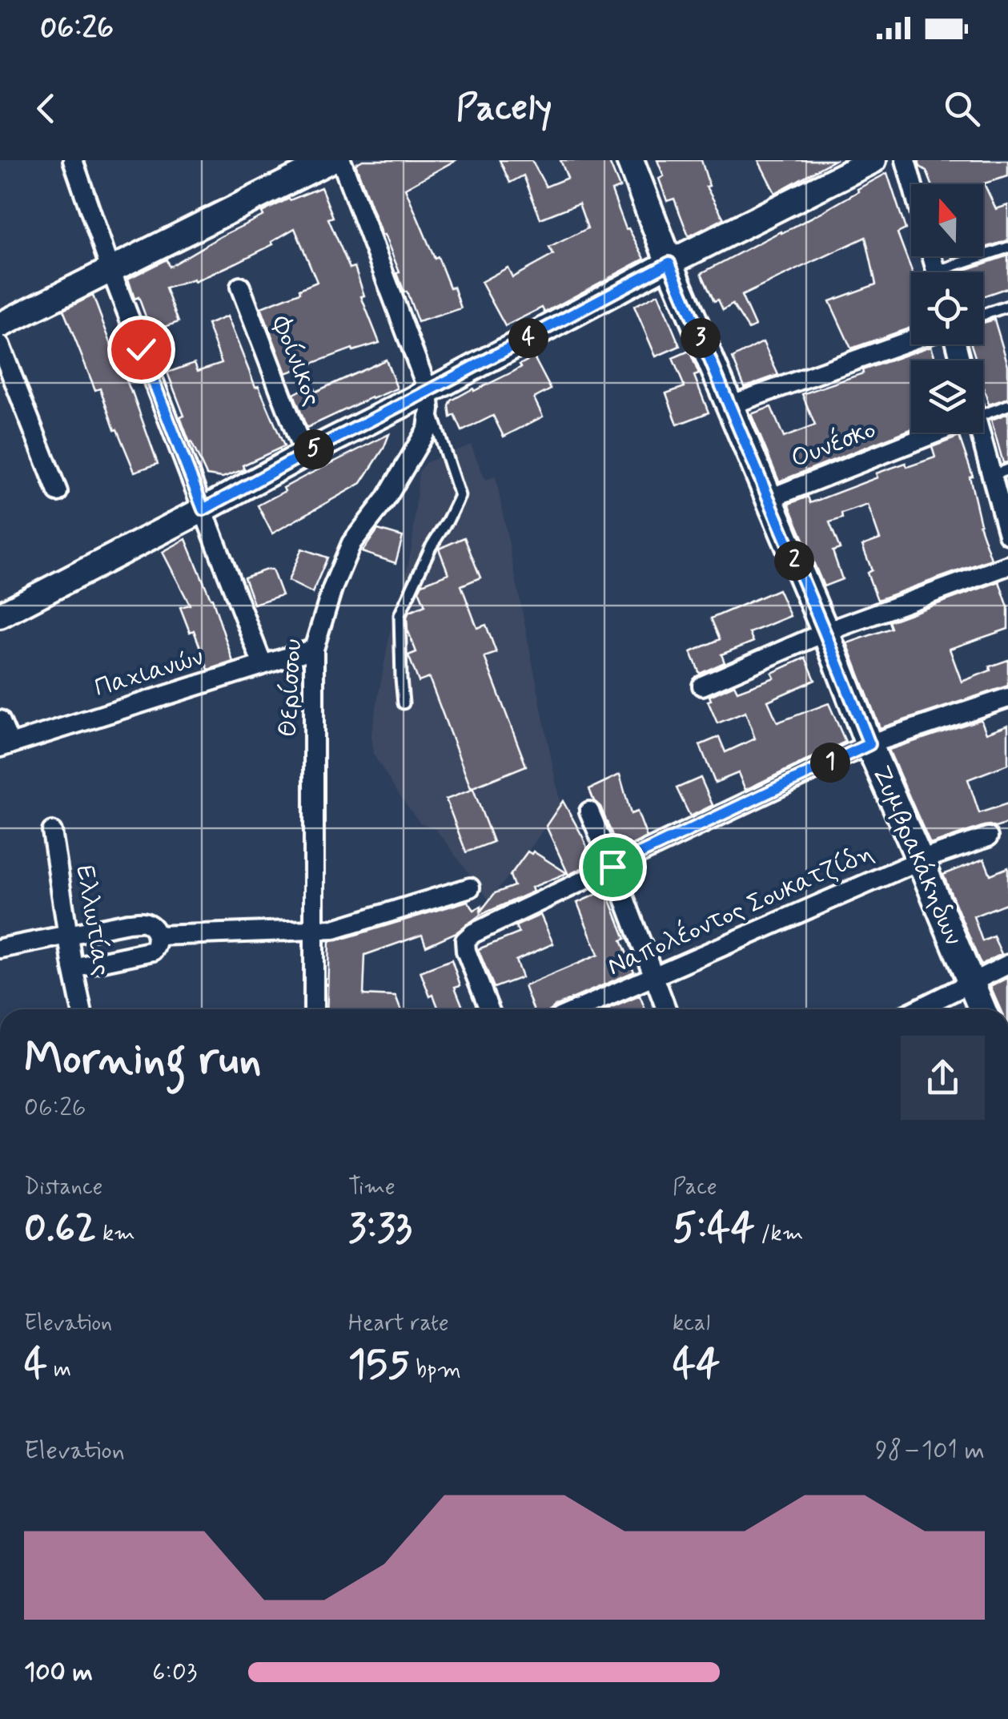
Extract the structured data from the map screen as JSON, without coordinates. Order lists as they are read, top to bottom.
{
  "streets": {
    "main road": ["Ζυμβρακάκηδων"],
    "street": [
      "Φοίνικος",
      "Ουνέσκο",
      "Παχιανών",
      "Θερίσσου",
      "Ναπολέοντος Σουκατζίδη",
      "Ελλωτίας"
    ]
  },
  "crossings": [
    ["Ουνέσκο", "Ζυμβρακάκηδων"],
    ["Παχιανών", "Θερίσσου"],
    ["Ζυμβρακάκηδων", "Ναπολέοντος Σουκατζίδη"]
  ],
  "north": "top",
  "page": {
    "status": "06:26",
    "header": "Pacely",
    "pins": [
      "3",
      "4",
      "5",
      "2",
      "1"
    ],
    "heading": ["Morning run", "06:26"],
    "stats": [
      ["Distance", "0.62 km"],
      ["Time", "3:33"],
      ["Pace", "5:44 /km"],
      ["Elevation", "4 m"],
      ["Heart rate", "155 bpm"],
      ["kcal", "44"]
    ],
    "chart": ["Elevation", "98–101 m"],
    "list": [
      {
        "name": "100 m",
        "note": "6:03"
      }
    ]
  }
}
